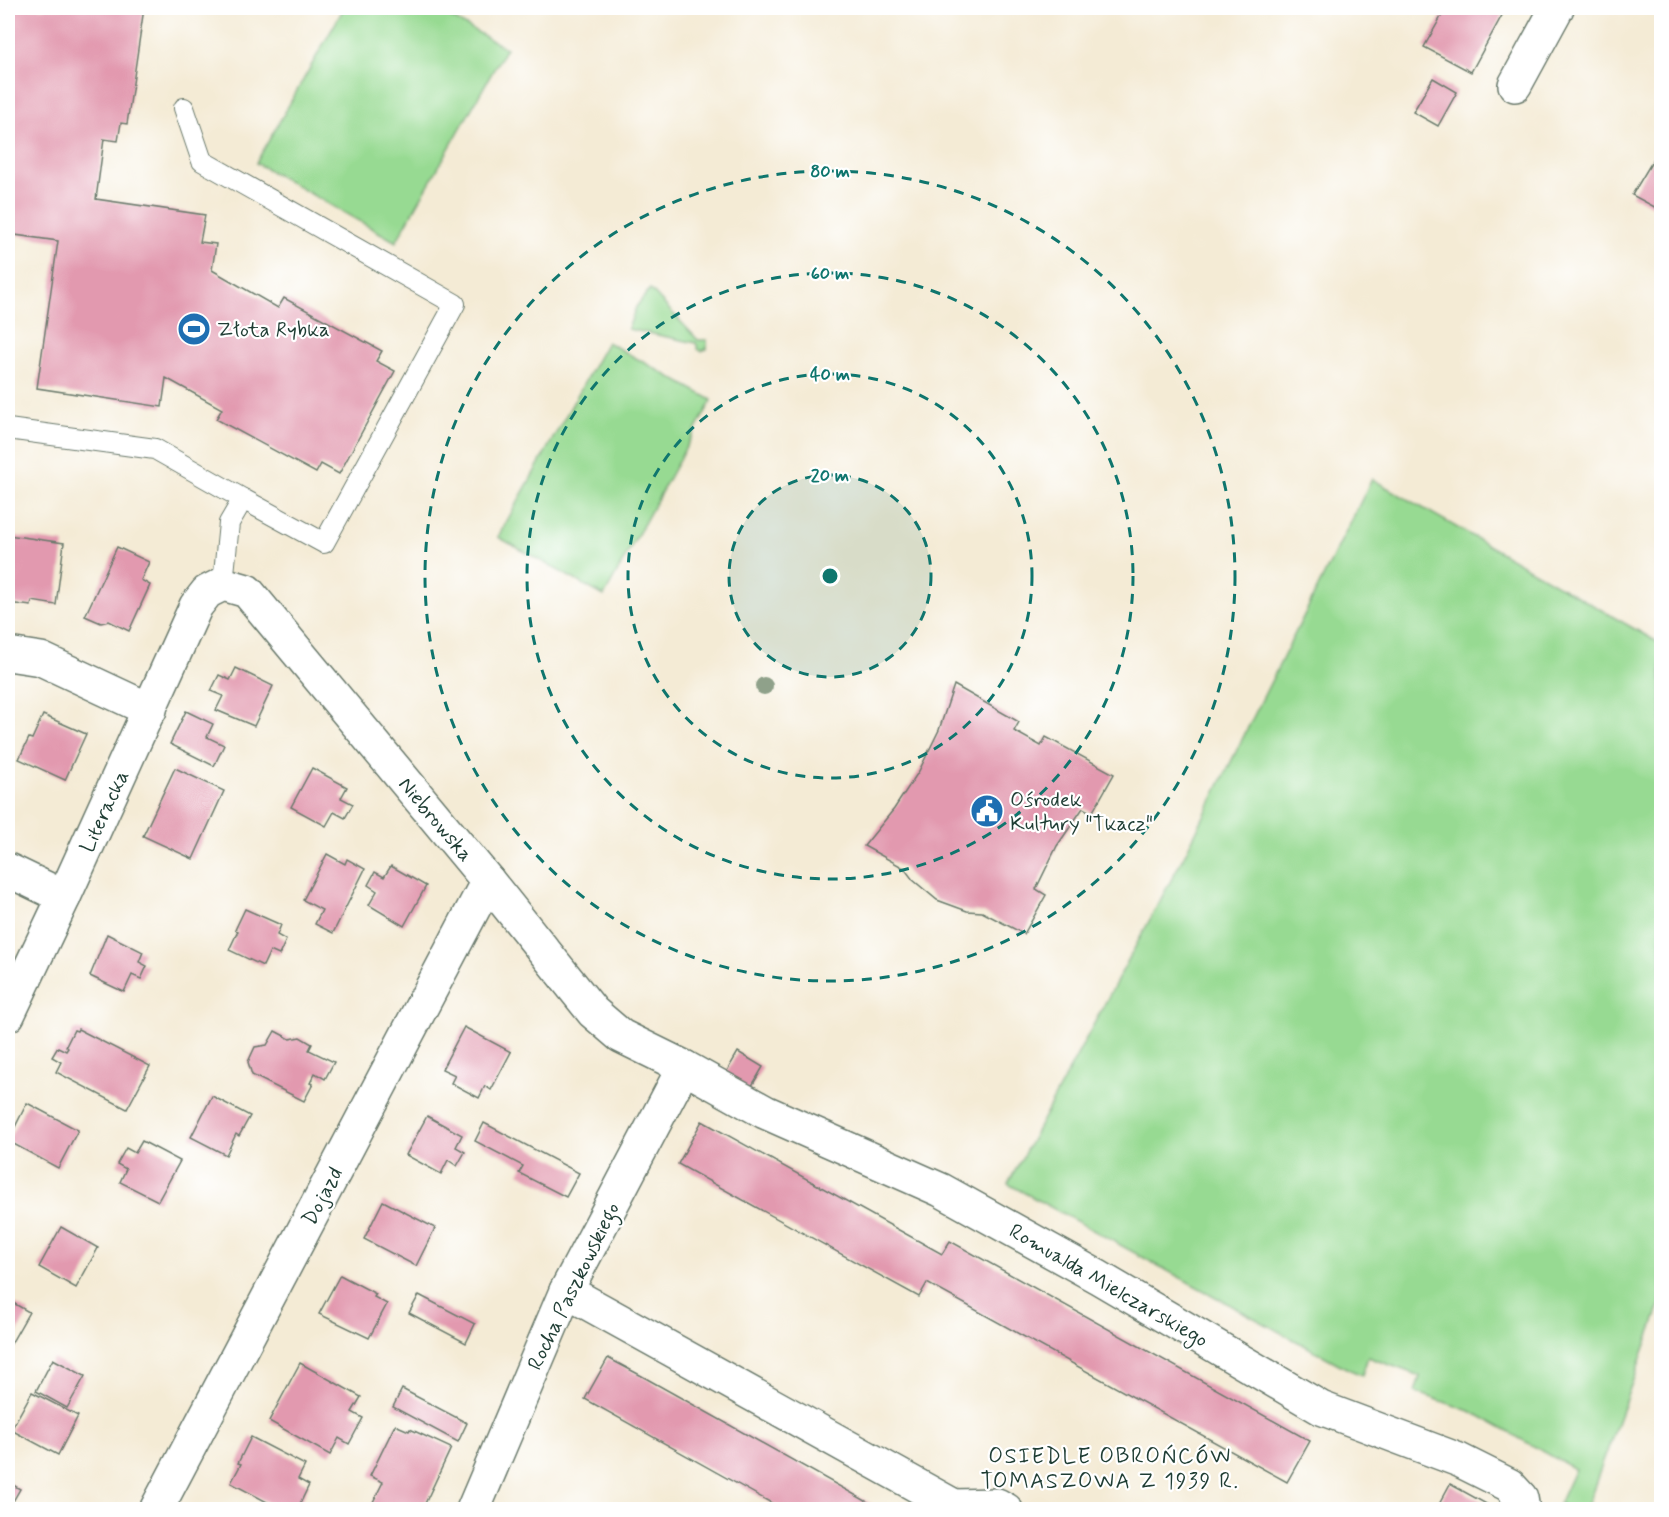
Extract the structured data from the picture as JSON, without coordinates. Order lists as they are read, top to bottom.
{
  "streets": {
    "street": [
      "Literacka",
      "Niebrowska",
      "Dojazd",
      "Romualda Mielczarskiego",
      "Rocha Paszkowskiego"
    ]
  },
  "crossings": [
    ["Literacka", "Niebrowska"],
    ["Niebrowska", "Dojazd"],
    ["Niebrowska", "Romualda Mielczarskiego"],
    ["Niebrowska", "Rocha Paszkowskiego"],
    ["Romualda Mielczarskiego", "Rocha Paszkowskiego"]
  ],
  "districts": ["OSIEDLE OBROŃCÓW TOMASZOWA Z 1939 R."],
  "places": {
    "sports": ["Złota Rybka"],
    "public building": ["Ośrodek Kultury \"Tkacz\""]
  },
  "rings": [
    "80 m",
    "60 m",
    "40 m",
    "20 m"
  ]
}
